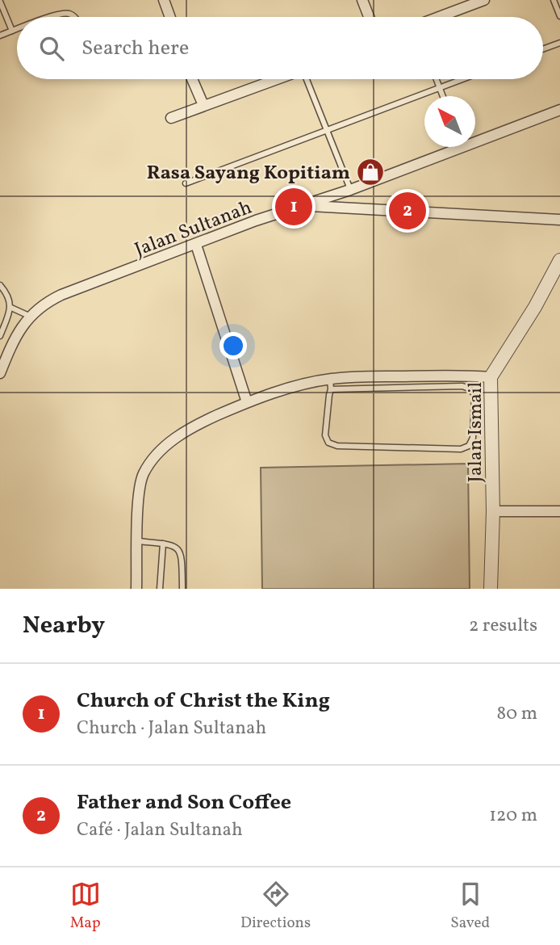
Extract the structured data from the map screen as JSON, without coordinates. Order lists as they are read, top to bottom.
{
  "streets": {
    "street": ["Jalan Sultanah", "Jalan Ismail"]
  },
  "places": {
    "shop": ["Rasa Sayang Kopitiam"]
  },
  "north": "top left",
  "page": {
    "search": "Search here",
    "pins": ["1", "2"],
    "heading": ["Nearby", "2 results"],
    "list": [
      {
        "mark": "1",
        "name": "Church of Christ the King",
        "note": "Church · Jalan Sultanah",
        "value": "80 m"
      },
      {
        "mark": "2",
        "name": "Father and Son Coffee",
        "note": "Café · Jalan Sultanah",
        "value": "120 m"
      }
    ],
    "nav": ["Map", "Directions", "Saved"]
  }
}
